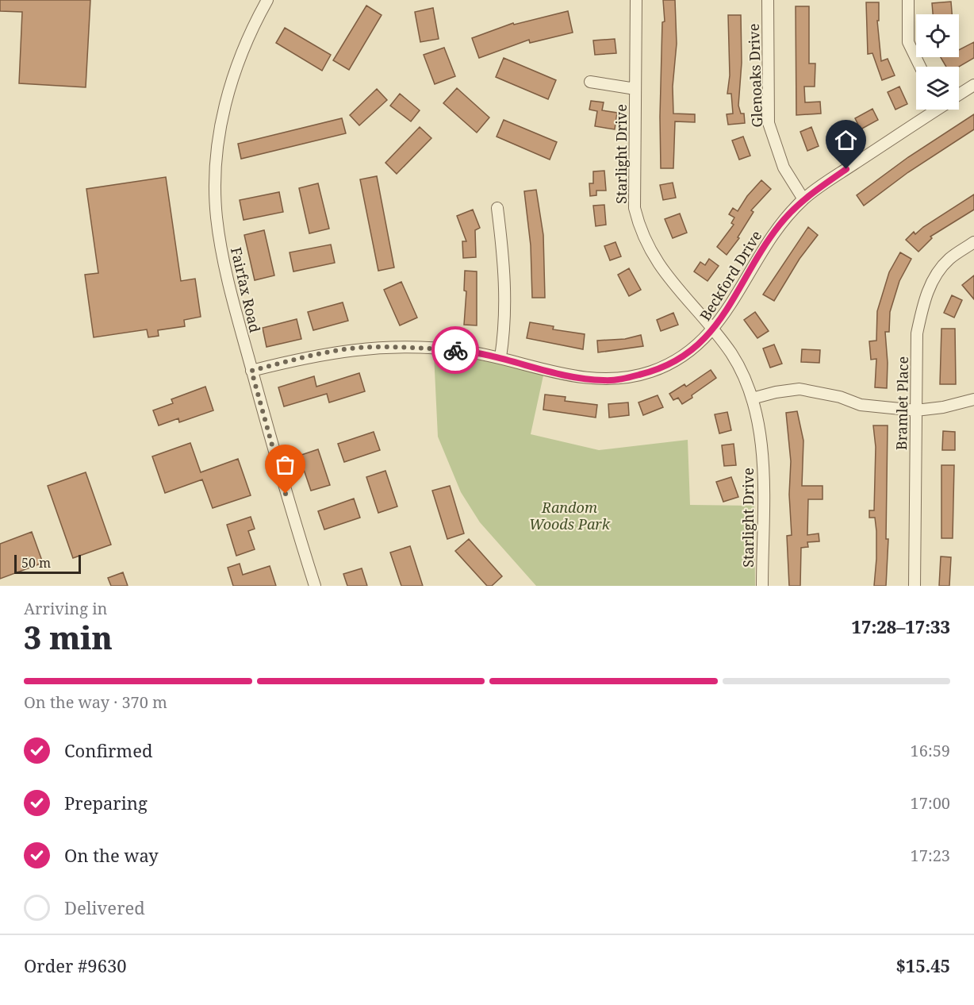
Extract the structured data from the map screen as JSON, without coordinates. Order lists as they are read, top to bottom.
{
  "streets": {
    "street": [
      "Glenoaks Drive",
      "Starlight Drive",
      "Beckford Drive",
      "Fairfax Road",
      "Bramlet Place"
    ]
  },
  "crossings": [
    ["Glenoaks Drive", "Beckford Drive"],
    ["Starlight Drive", "Beckford Drive"],
    ["Beckford Drive", "Fairfax Road"]
  ],
  "parks": ["Random Woods Park"],
  "scale_bar": "50 m",
  "page": {
    "scale": "50 m",
    "heading": ["3 min", "Arriving in", "17:28–17:33"],
    "panel": ["Order #9630", "$15.45"],
    "bar": "On the way · 370 m",
    "list": [
      ["Confirmed", "16:59"],
      ["Preparing", "17:00"],
      ["On the way", "17:23"],
      "Delivered"
    ]
  }
}
